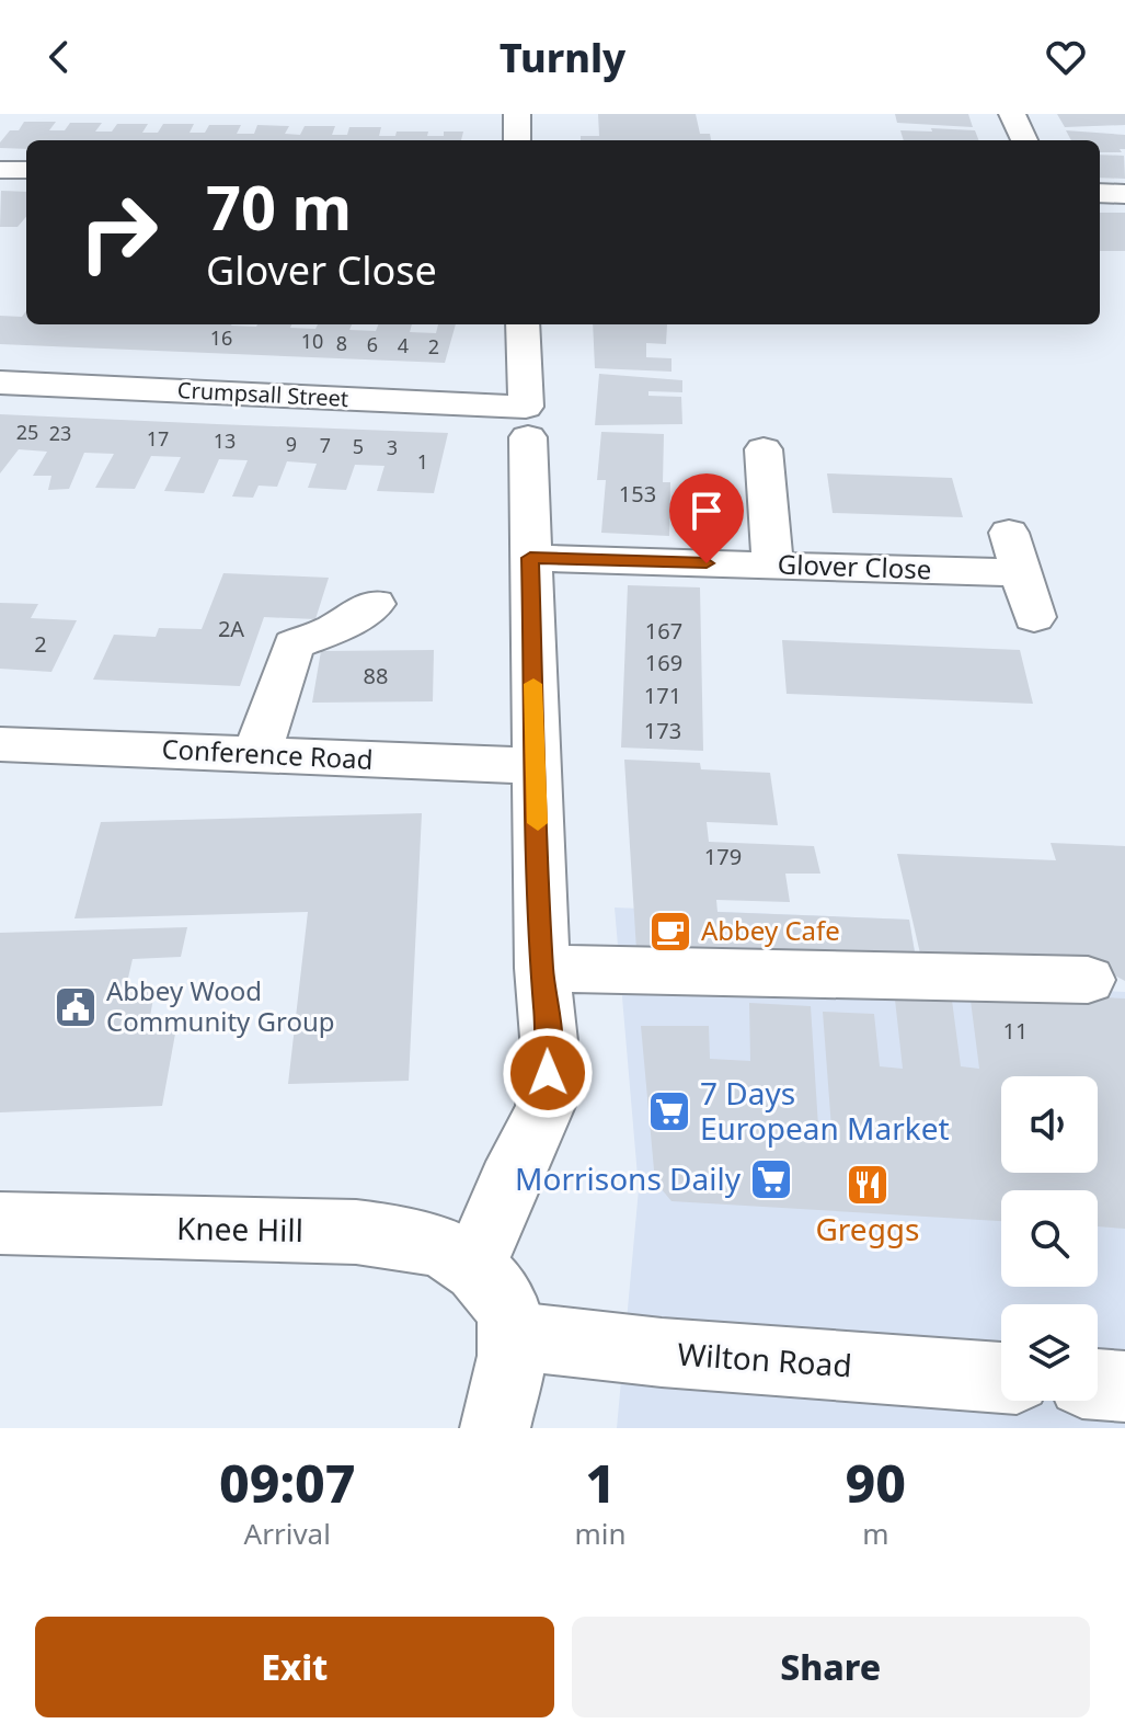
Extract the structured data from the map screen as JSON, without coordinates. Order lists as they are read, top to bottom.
{
  "streets": {
    "street": [
      "Crumpsall Street",
      "Glover Close",
      "Conference Road",
      "Knee Hill",
      "Wilton Road"
    ]
  },
  "places": {
    "cafe": ["Abbey Cafe"],
    "public building": ["Abbey Wood Community Group"],
    "supermarket": ["7 Days European Market", "Morrisons Daily"],
    "restaurant": ["Greggs"]
  },
  "house_numbers": [
    "16",
    "10",
    "8",
    "6",
    "4",
    "2",
    "25",
    "23",
    "17",
    "13",
    "9",
    "7",
    "5",
    "3",
    "1",
    "153",
    "2A",
    "167",
    "2",
    "169",
    "88",
    "171",
    "173",
    "179",
    "11"
  ],
  "page": {
    "header": "Turnly",
    "turn": ["70 m", "Glover Close"],
    "eta": [
      "09:07",
      "Arrival",
      "1",
      "min",
      "90",
      "m"
    ],
    "buttons": ["Exit", "Share"]
  }
}
